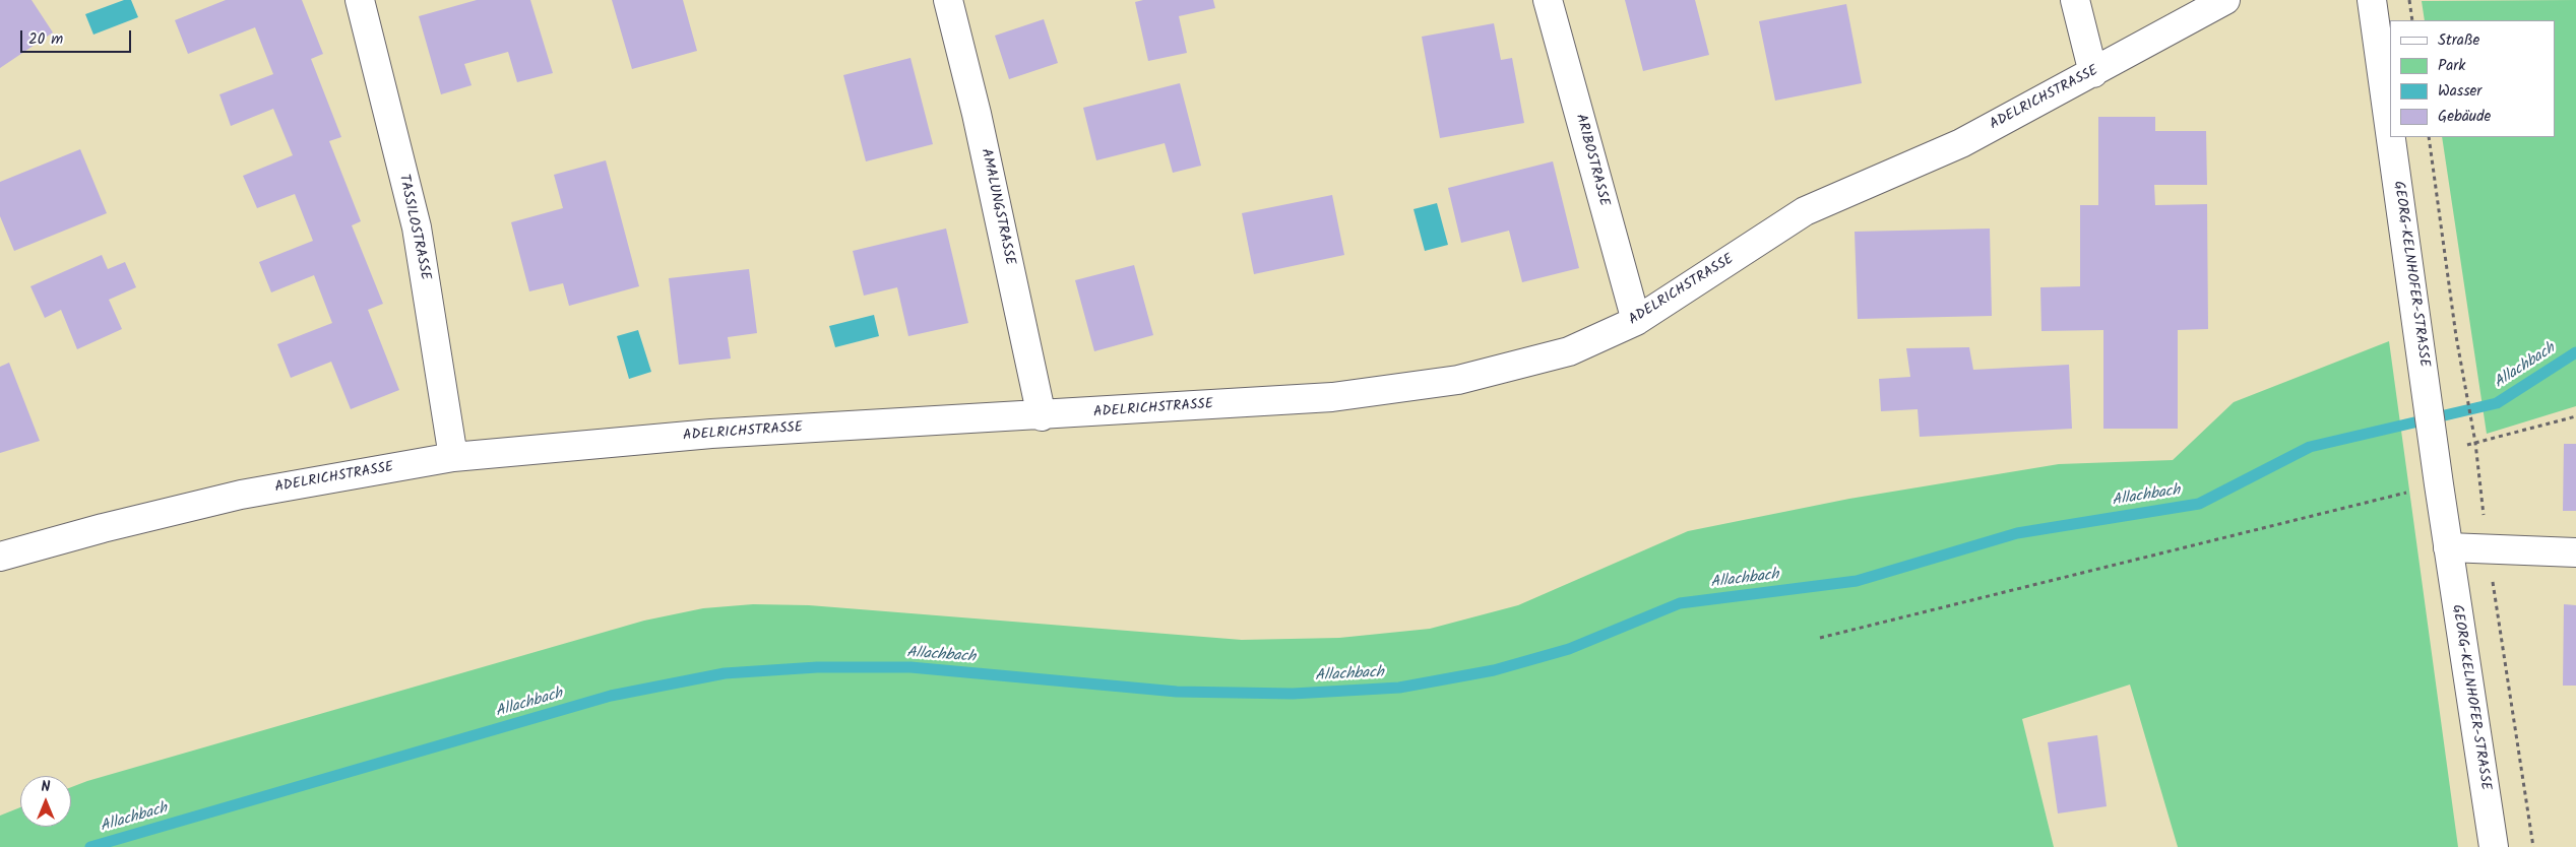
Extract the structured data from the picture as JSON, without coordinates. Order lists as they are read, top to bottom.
{
  "streets": {
    "street": [
      "ADELRICHSTRASSE",
      "ARIBOSTRASSE",
      "AMALUNGSTRASSE",
      "TASSILOSTRASSE",
      "GEORG-KELNHOFER-STRASSE"
    ]
  },
  "crossings": [
    ["ADELRICHSTRASSE", "ARIBOSTRASSE"],
    ["ADELRICHSTRASSE", "AMALUNGSTRASSE"],
    ["ADELRICHSTRASSE", "TASSILOSTRASSE"]
  ],
  "water": ["Allachbach"],
  "legend": [
    "Straße",
    "Park",
    "Wasser",
    "Gebäude"
  ],
  "scale_bar": "20 m",
  "north": "top"
}
